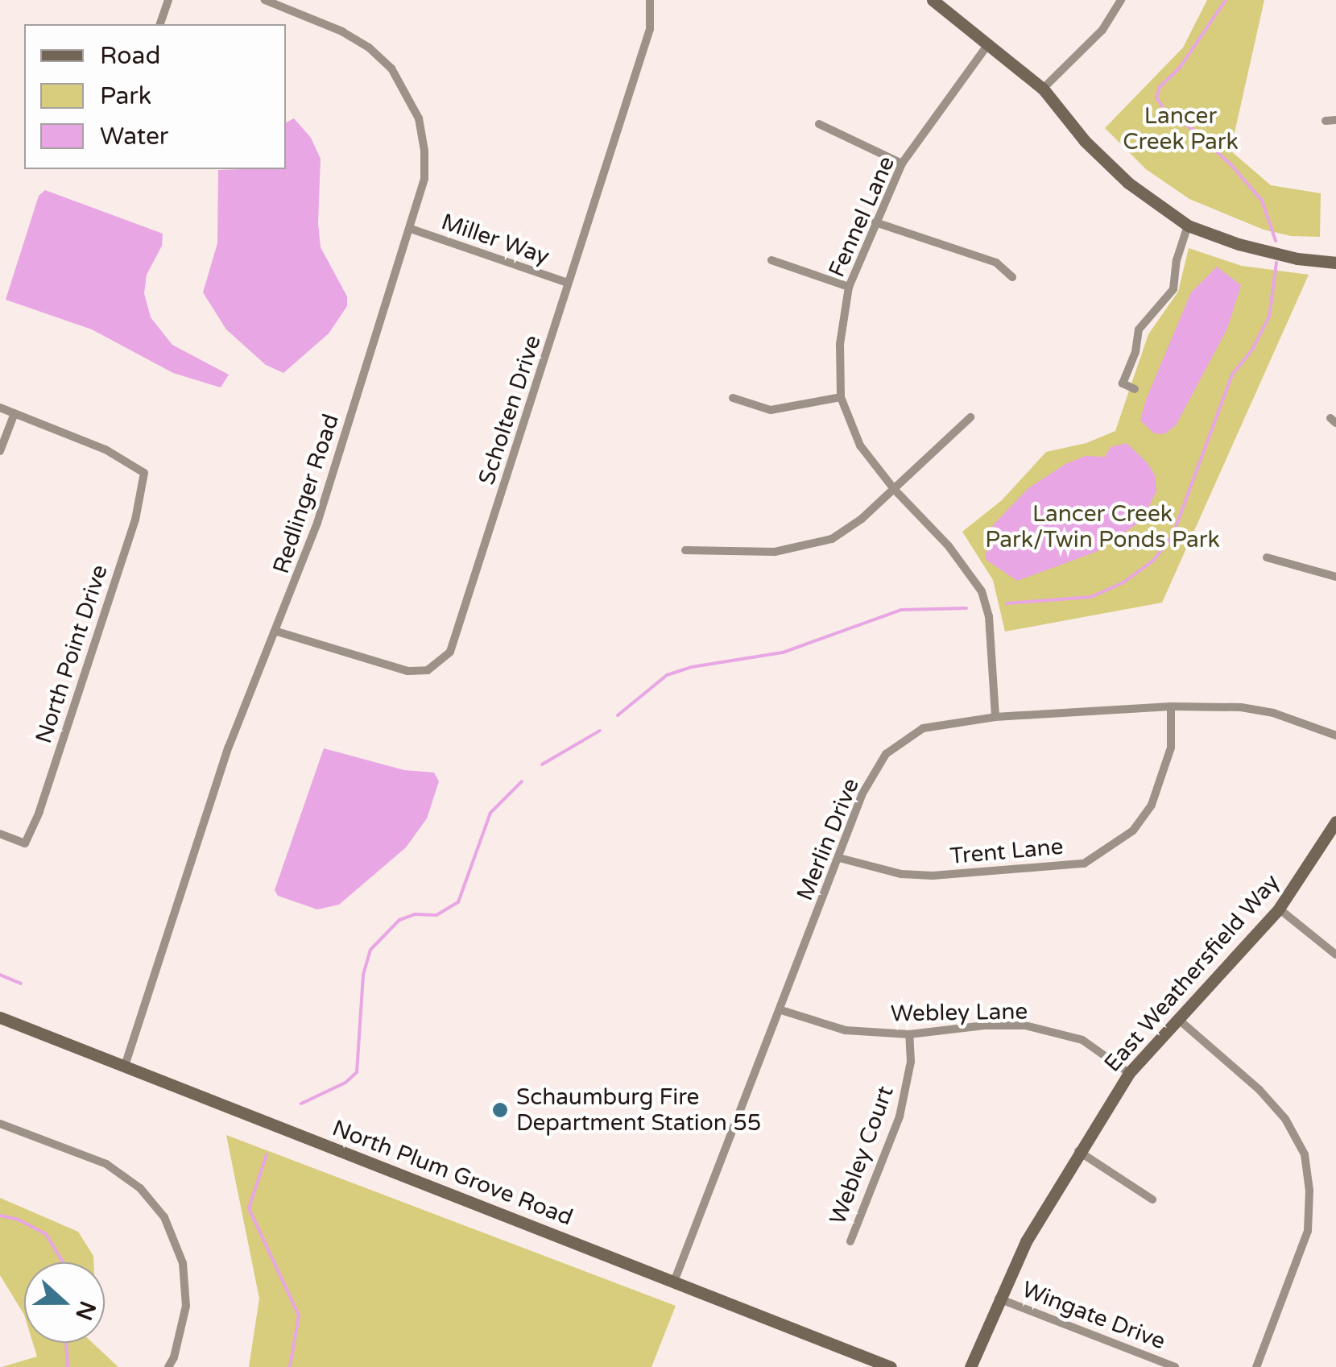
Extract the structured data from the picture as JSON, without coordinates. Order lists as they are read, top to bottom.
{
  "streets": {
    "street": [
      "Fennel Lane",
      "Miller Way",
      "Scholten Drive",
      "Redlinger Road",
      "North Point Drive",
      "Merlin Drive",
      "Trent Lane",
      "East Weathersfield Way",
      "Webley Lane",
      "Webley Court",
      "North Plum Grove Road",
      "Wingate Drive"
    ]
  },
  "crossings": [
    ["Fennel Lane", "Merlin Drive"],
    ["Miller Way", "Scholten Drive"],
    ["Miller Way", "Redlinger Road"],
    ["Scholten Drive", "Redlinger Road"],
    ["Redlinger Road", "North Plum Grove Road"],
    ["Merlin Drive", "Trent Lane"],
    ["Merlin Drive", "Webley Lane"],
    ["Merlin Drive", "North Plum Grove Road"],
    ["East Weathersfield Way", "Webley Lane"],
    ["East Weathersfield Way", "Wingate Drive"],
    ["Webley Lane", "Webley Court"]
  ],
  "parks": ["Lancer Creek Park", "Lancer Creek Park/Twin Ponds Park"],
  "places": ["Schaumburg Fire Department Station 55"],
  "legend": ["Road", "Park", "Water"],
  "north": "right"
}
